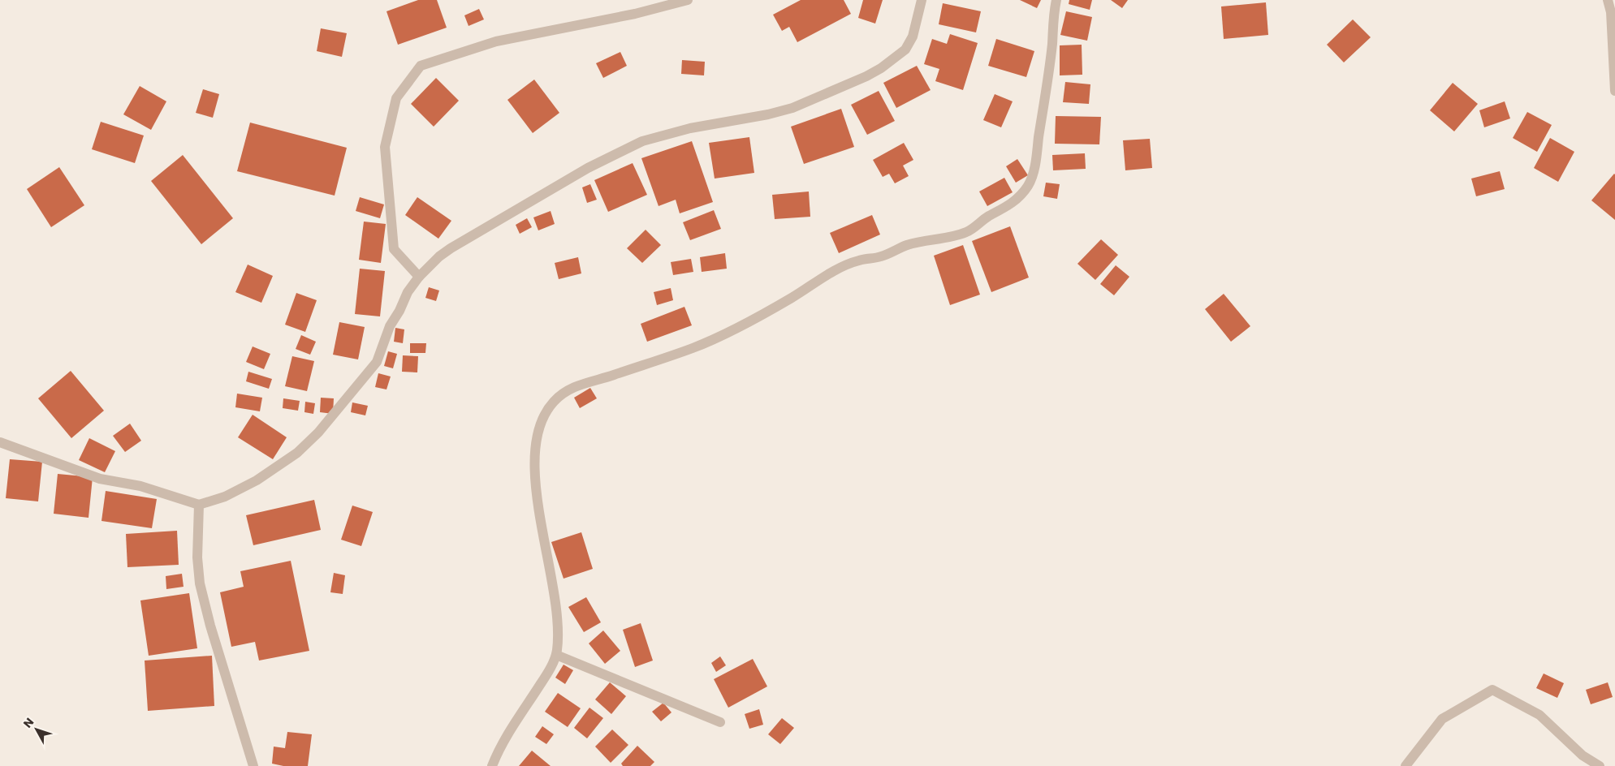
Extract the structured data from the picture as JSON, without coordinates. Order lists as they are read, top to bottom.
{
  "north": "top left"
}
